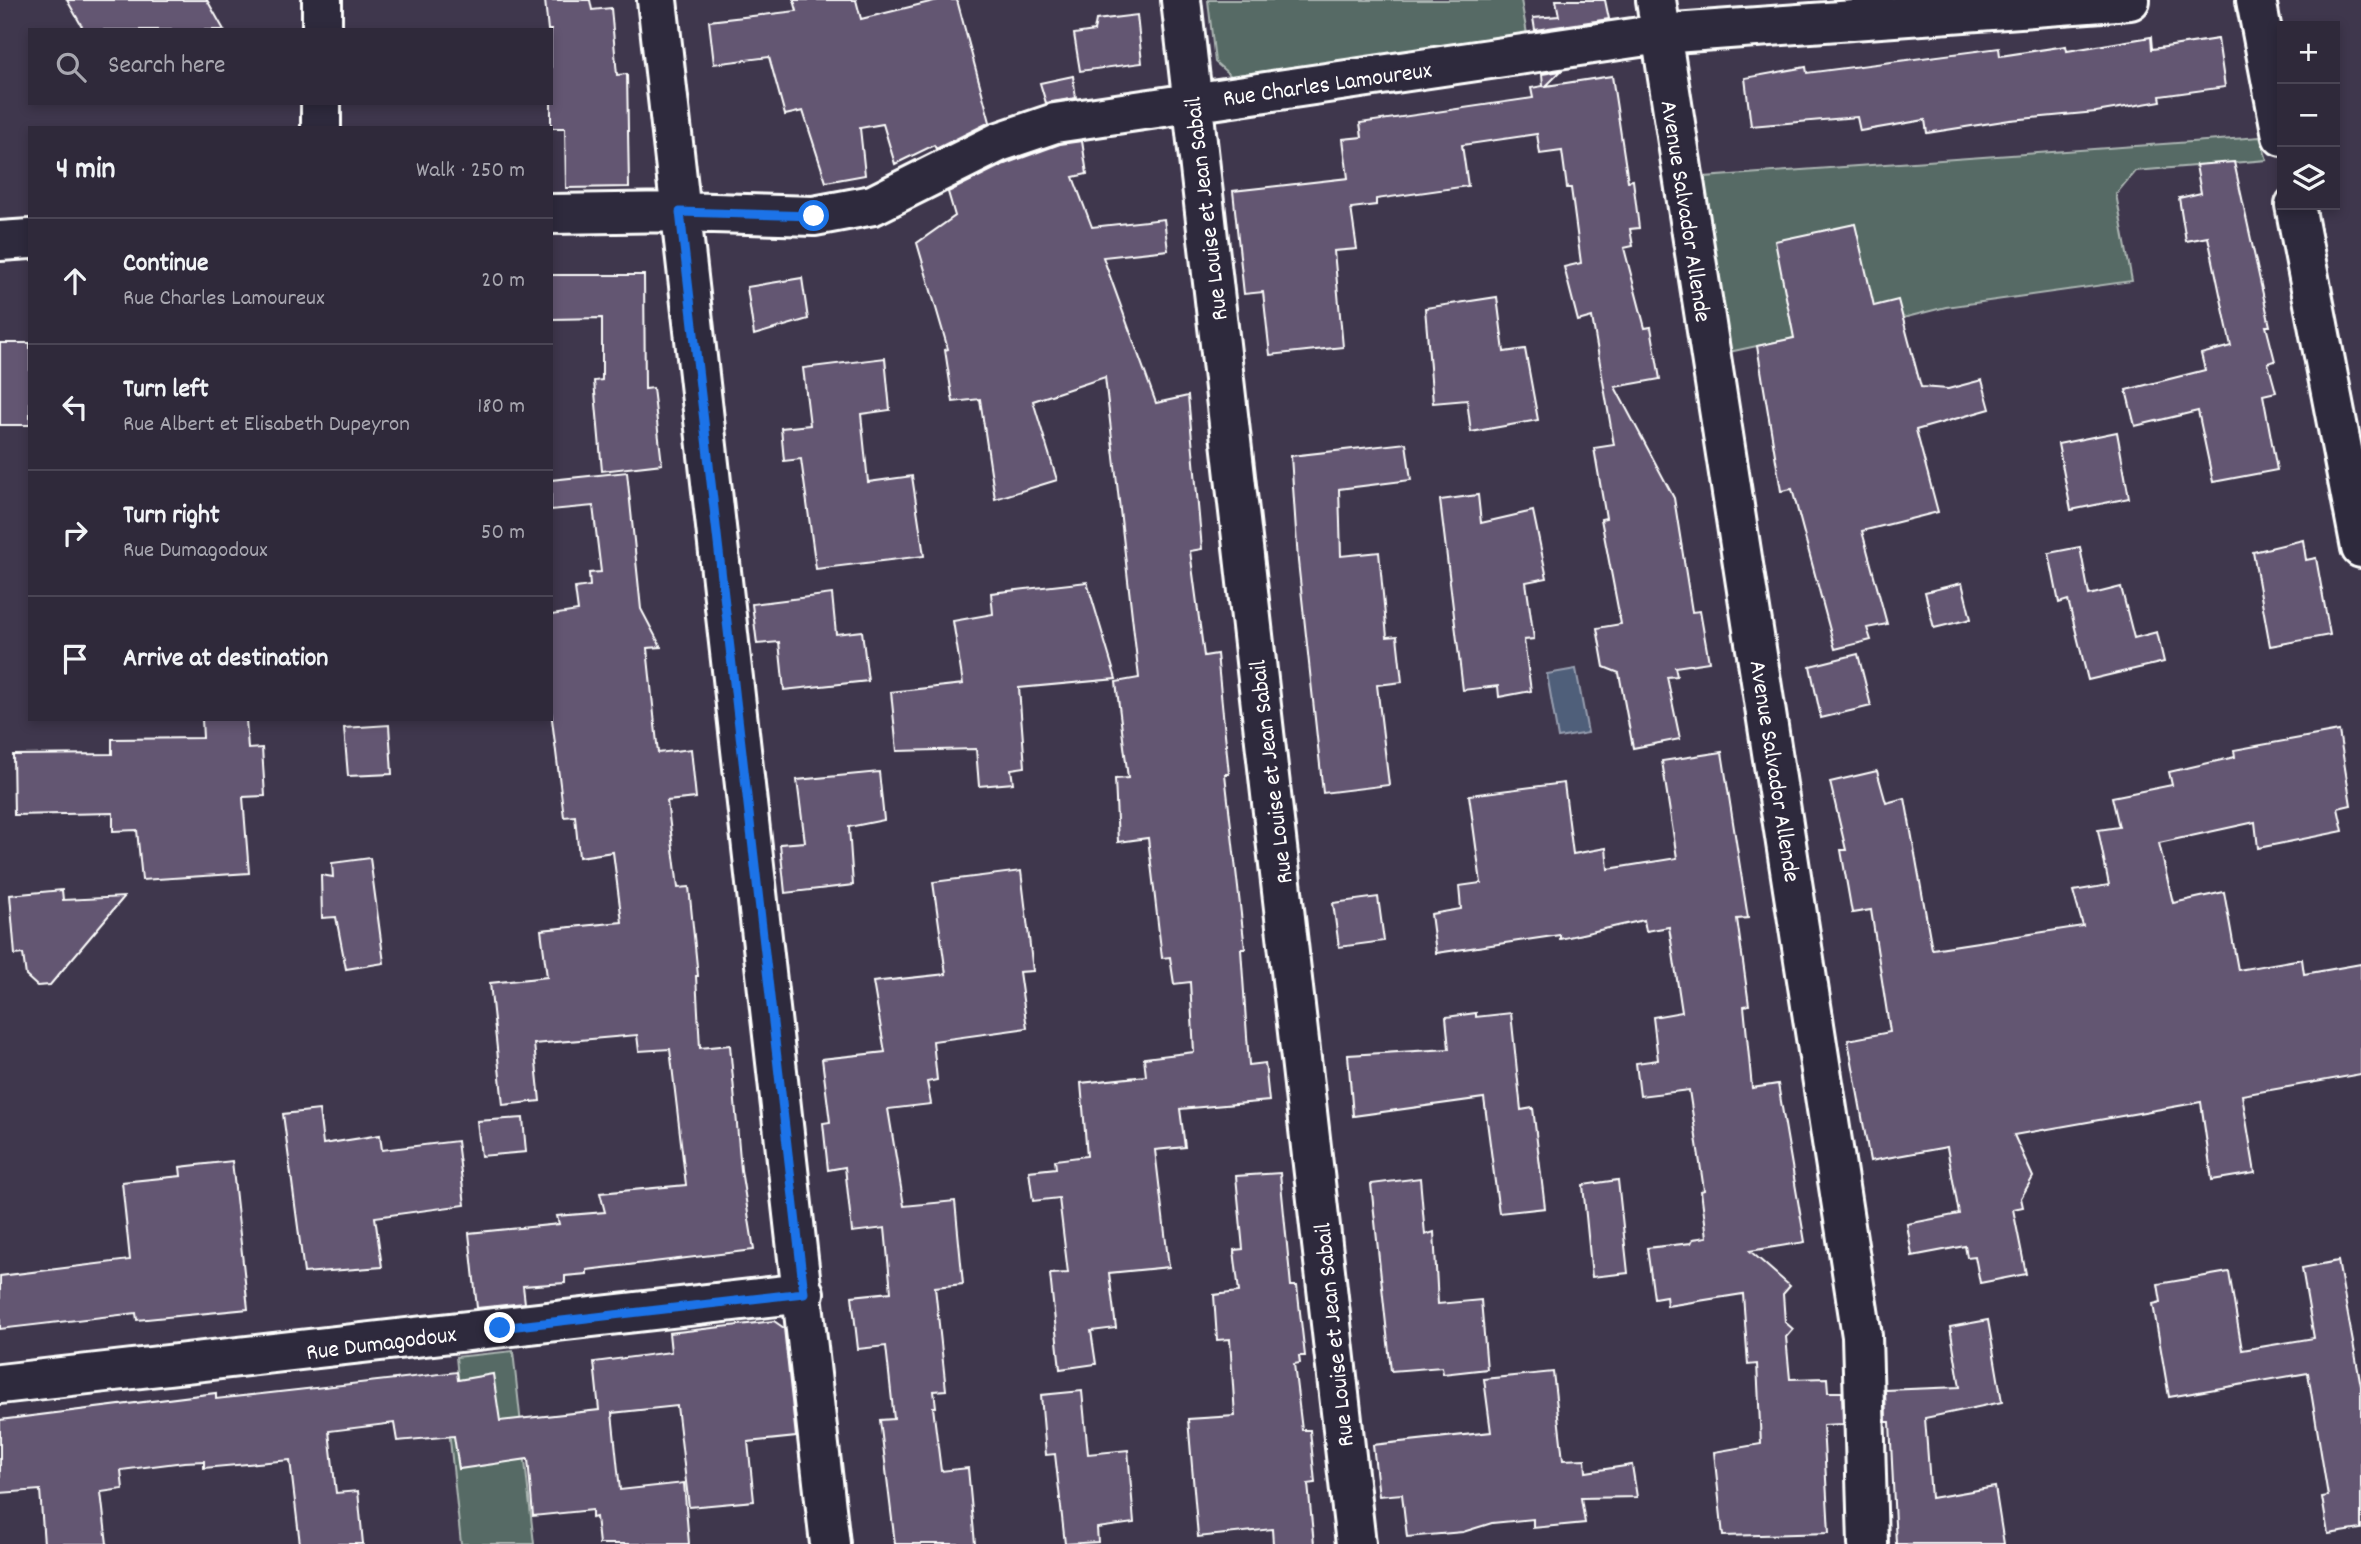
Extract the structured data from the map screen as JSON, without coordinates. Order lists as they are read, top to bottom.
{
  "streets": {
    "street": [
      "Rue Charles Lamoureux",
      "Rue Louise et Jean Sabail",
      "Avenue Salvador Allende",
      "Rue Dumagodoux"
    ]
  },
  "crossings": [
    ["Rue Charles Lamoureux", "Rue Louise et Jean Sabail"],
    ["Rue Charles Lamoureux", "Avenue Salvador Allende"]
  ],
  "page": {
    "map_buttons": ["+", "−"],
    "search": "Search here",
    "heading": ["4 min", "Walk · 250 m"],
    "list": [
      ["Continue", "Rue Charles Lamoureux", "20 m"],
      ["Turn left", "Rue Albert et Elisabeth Dupeyron", "180 m"],
      ["Turn right", "Rue Dumagodoux", "50 m"],
      "Arrive at destination"
    ]
  }
}
